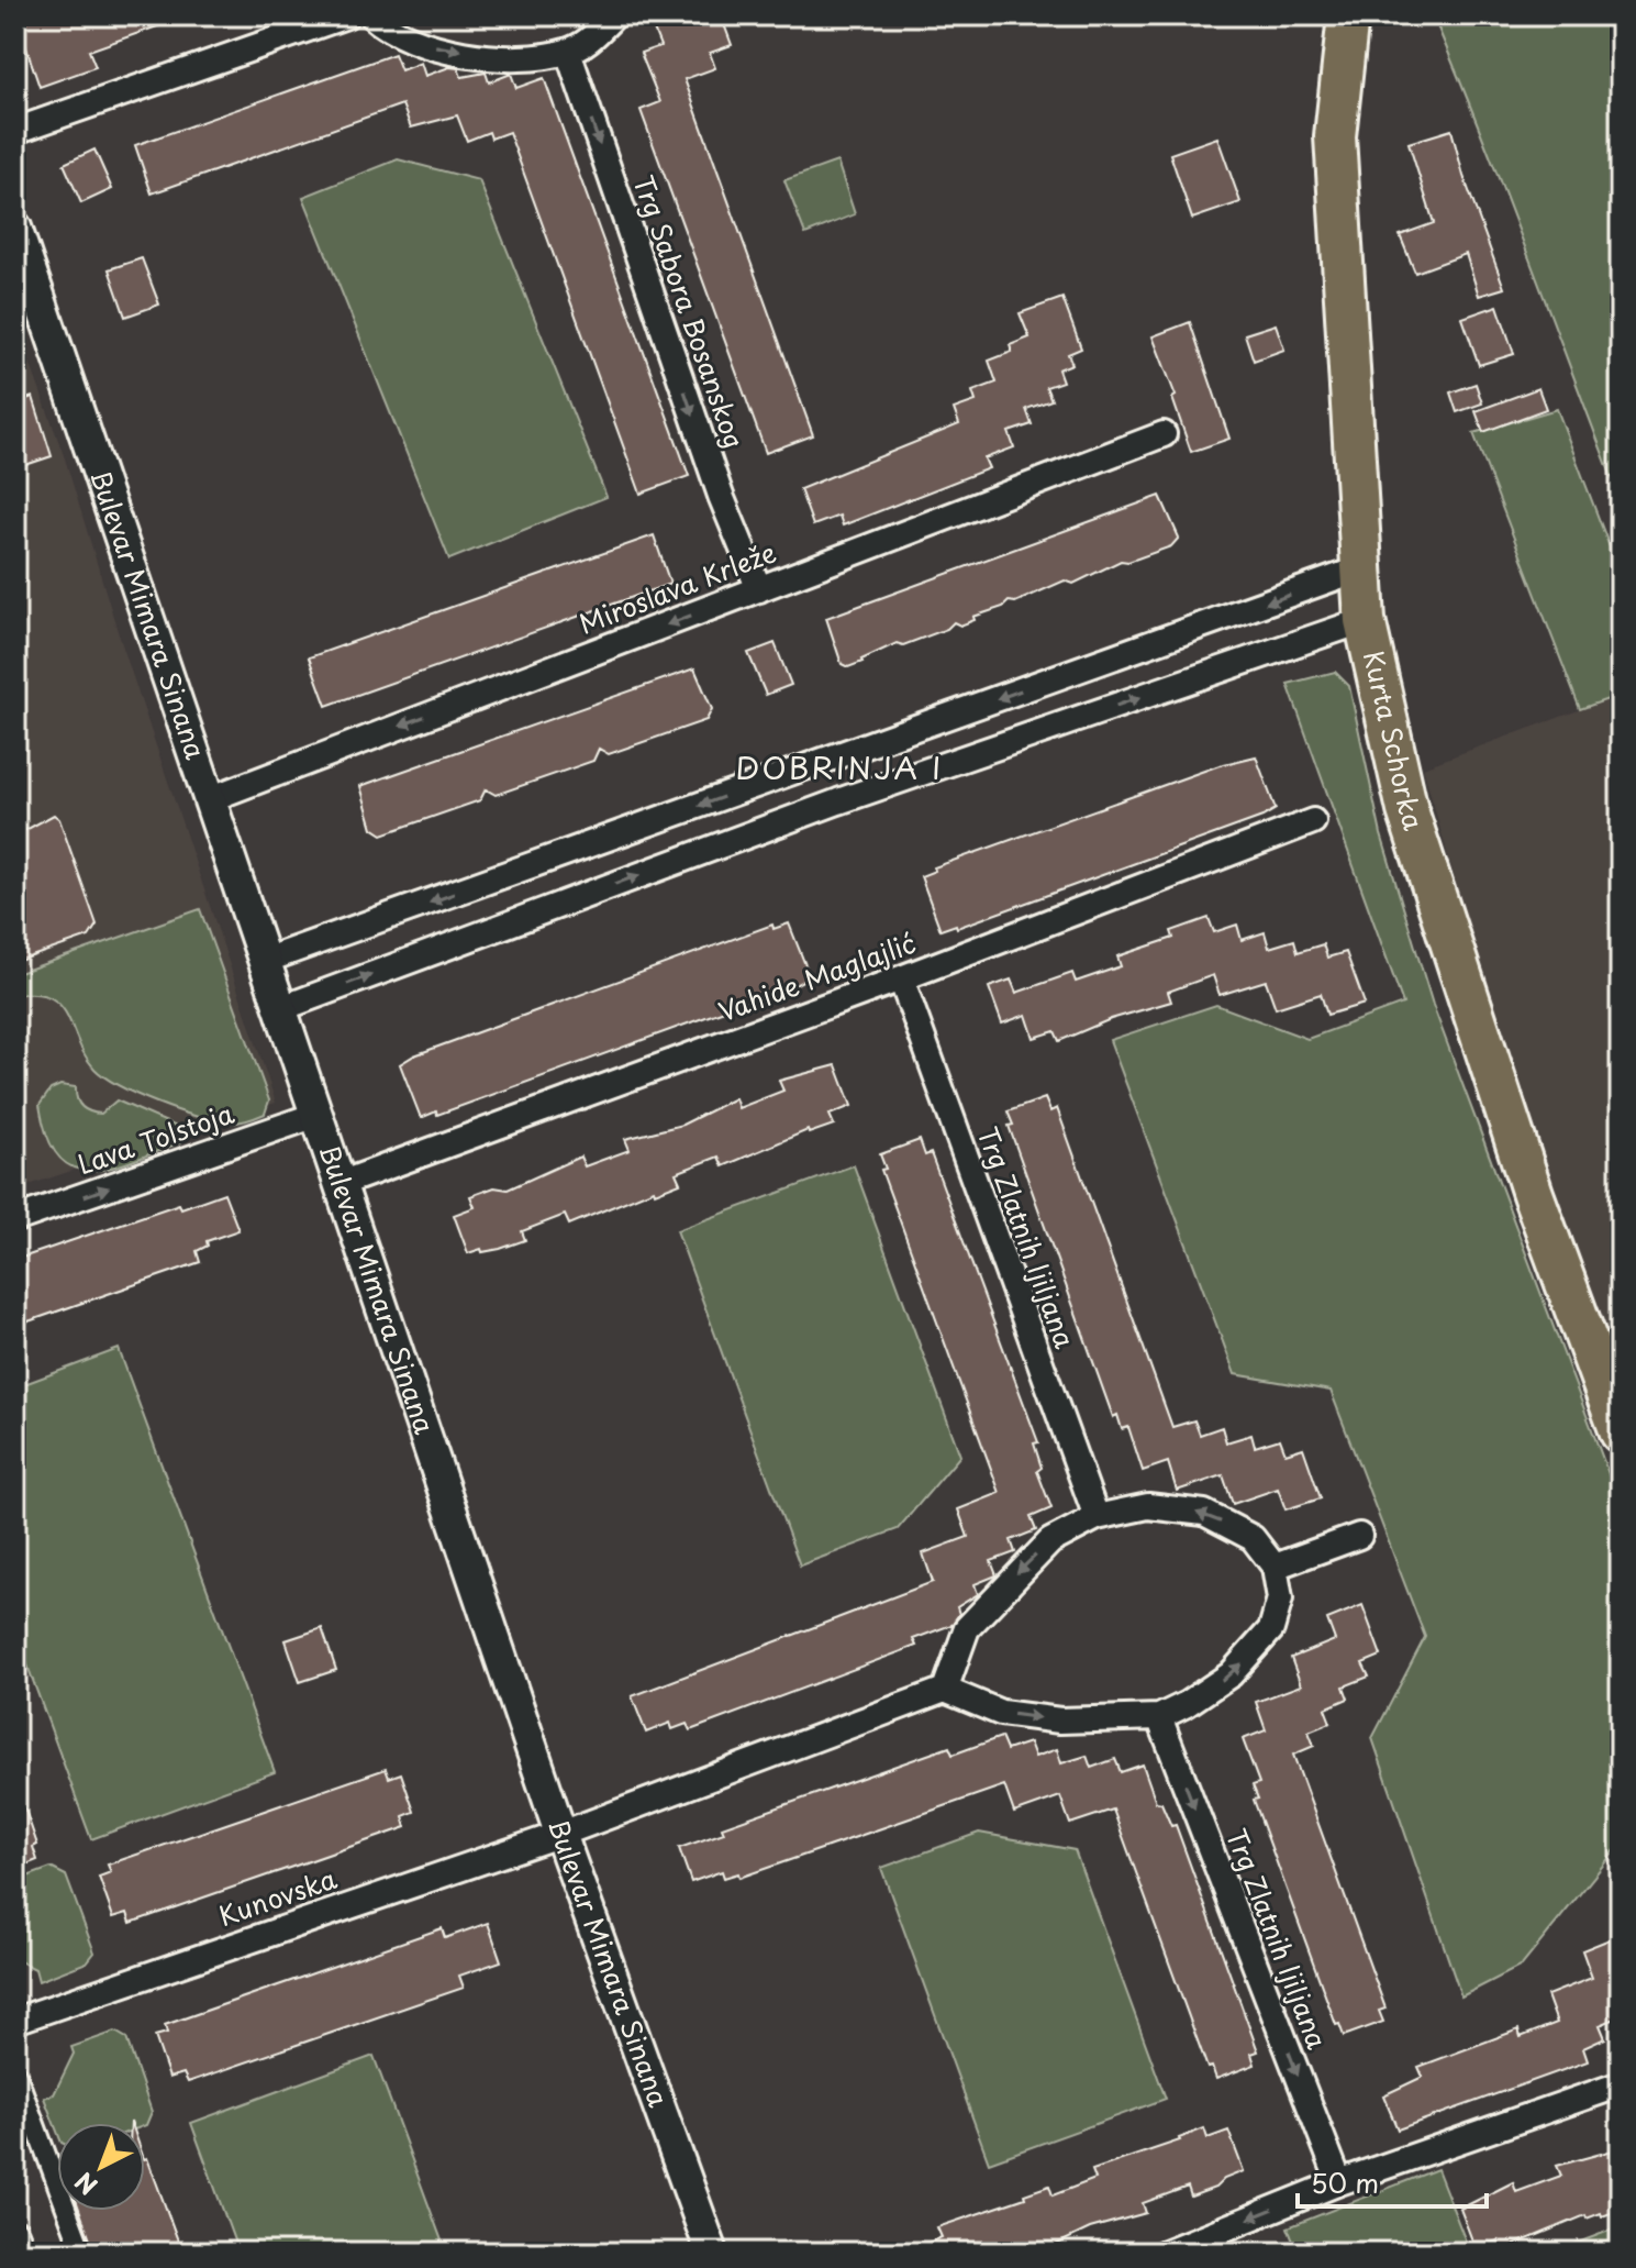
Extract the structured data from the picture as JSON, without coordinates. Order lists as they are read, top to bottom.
{
  "streets": {
    "main road": ["Kurta Schorka"],
    "street": [
      "Trg Sabora Bosanskog",
      "Miroslava Krleže",
      "Bulevar Mimara Sinana",
      "Vahide Maglajlić",
      "Lava Tolstoja",
      "Trg Zlatnih ljiljana",
      "Kunovska"
    ]
  },
  "crossings": [
    ["Trg Sabora Bosanskog", "Miroslava Krleže"],
    ["Miroslava Krleže", "Bulevar Mimara Sinana"],
    ["Bulevar Mimara Sinana", "Vahide Maglajlić"],
    ["Bulevar Mimara Sinana", "Lava Tolstoja"],
    ["Bulevar Mimara Sinana", "Kunovska"],
    ["Vahide Maglajlić", "Trg Zlatnih ljiljana"]
  ],
  "one_way": ["Trg Sabora Bosanskog", "Lava Tolstoja", "Trg Zlatnih ljiljana"],
  "districts": ["DOBRINJA I"],
  "scale_bar": "50 m",
  "north": "bottom left"
}
